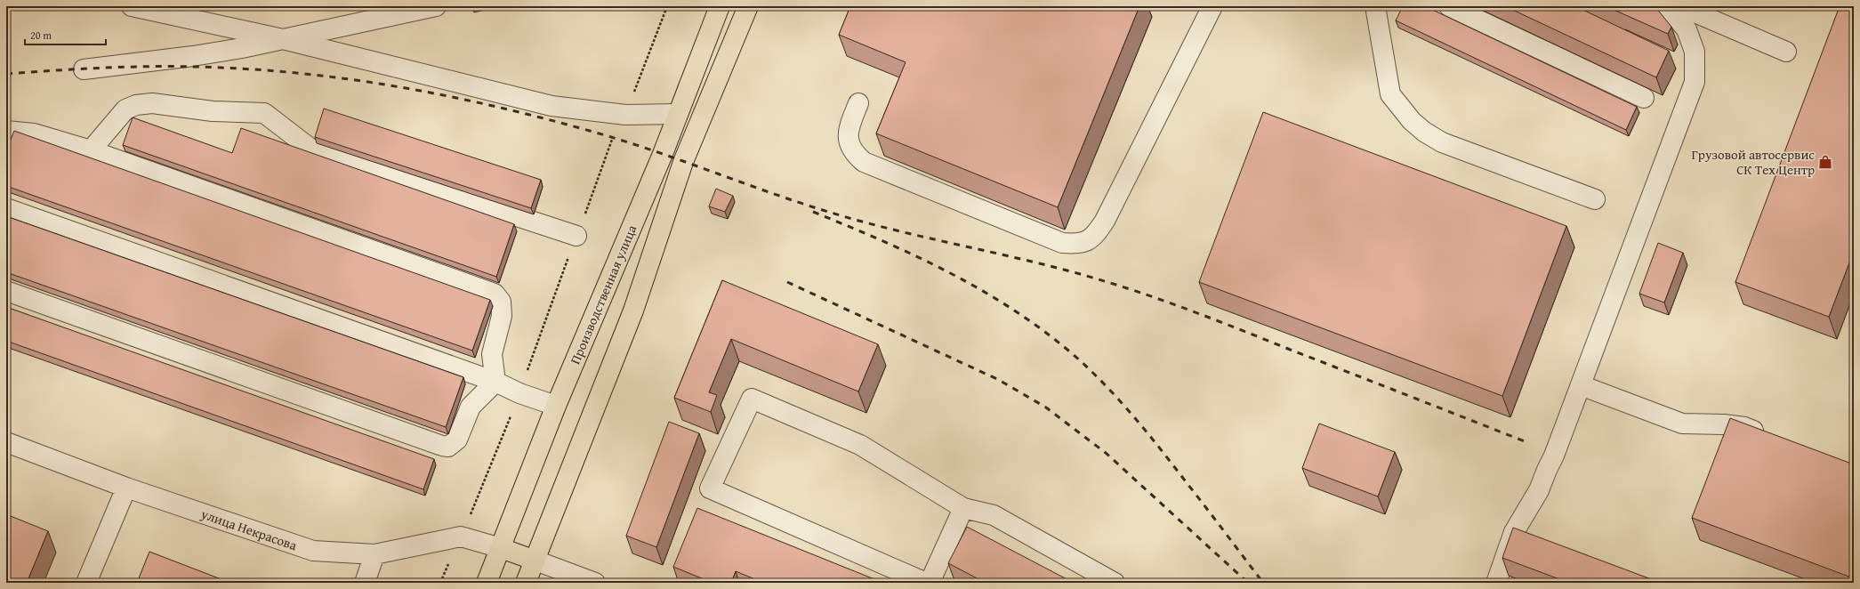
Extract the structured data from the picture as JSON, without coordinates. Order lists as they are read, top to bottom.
{
  "streets": {
    "highway": ["Производственная улица"],
    "street": ["улица Некрасова"]
  },
  "crossings": [
    ["Производственная улица", "улица Некрасова"]
  ],
  "places": {
    "shop": ["Грузовой автосервис СК Тех Центр"]
  },
  "scale_bar": "20 m"
}
